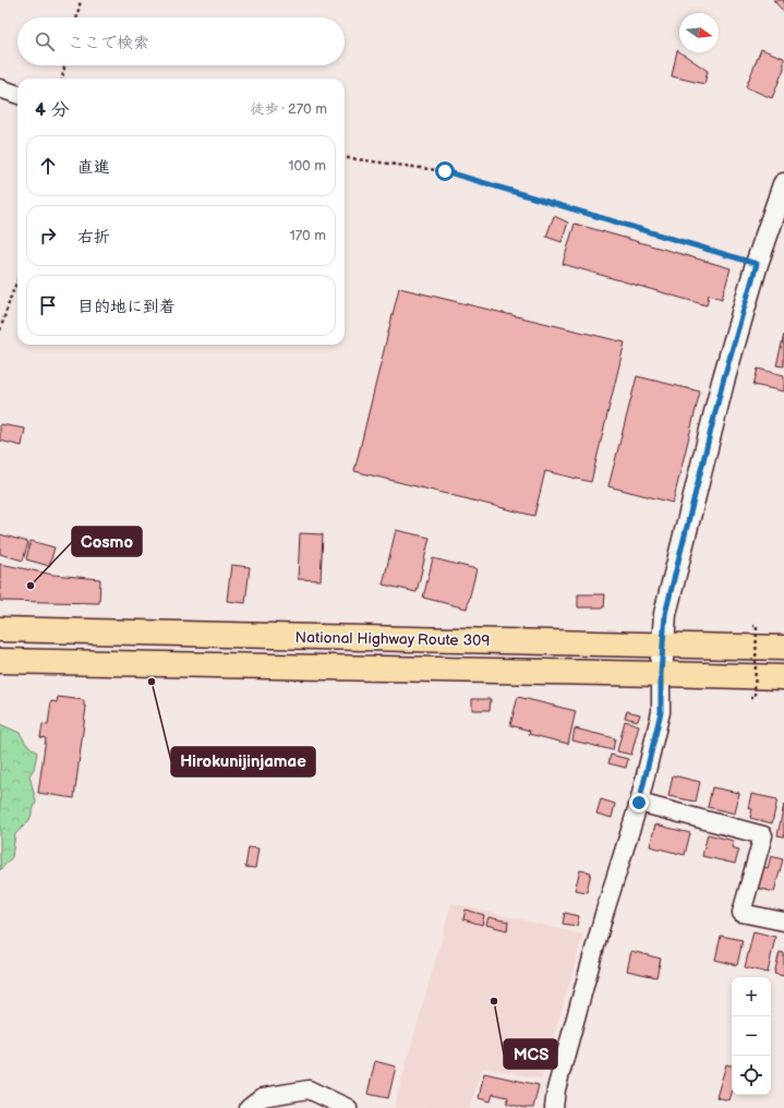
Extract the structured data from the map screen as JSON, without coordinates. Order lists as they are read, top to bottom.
{
  "streets": {
    "highway": ["National Highway Route 309"]
  },
  "places": ["Cosmo", "Hirokunijinjamae", "MCS"],
  "north": "right",
  "page": {
    "search": "ここで検索",
    "heading": ["4 分", "徒歩 · 270 m"],
    "list": [
      ["直進", "100 m"],
      ["右折", "170 m"],
      "目的地に到着"
    ],
    "map_buttons": ["+", "−"]
  }
}
